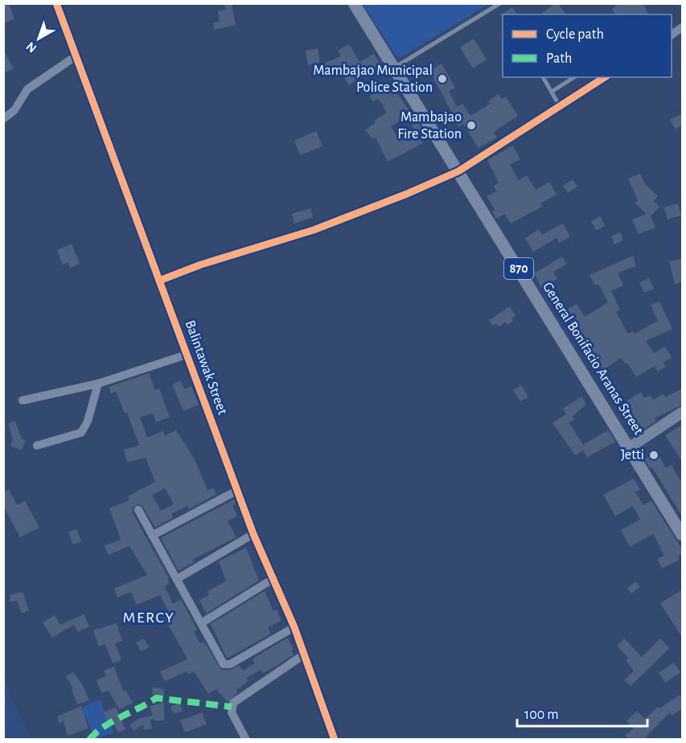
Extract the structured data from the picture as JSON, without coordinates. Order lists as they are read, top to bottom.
{
  "streets": {
    "main road": ["870", "General Bonifacio Aranas Street"],
    "street": ["Balintawak Street"]
  },
  "districts": ["MERCY"],
  "places": ["Mambajao Municipal Police Station", "Mambajao Fire Station", "Jetti"],
  "legend": ["Cycle path", "Path"],
  "scale_bar": "100 m",
  "north": "bottom left"
}
